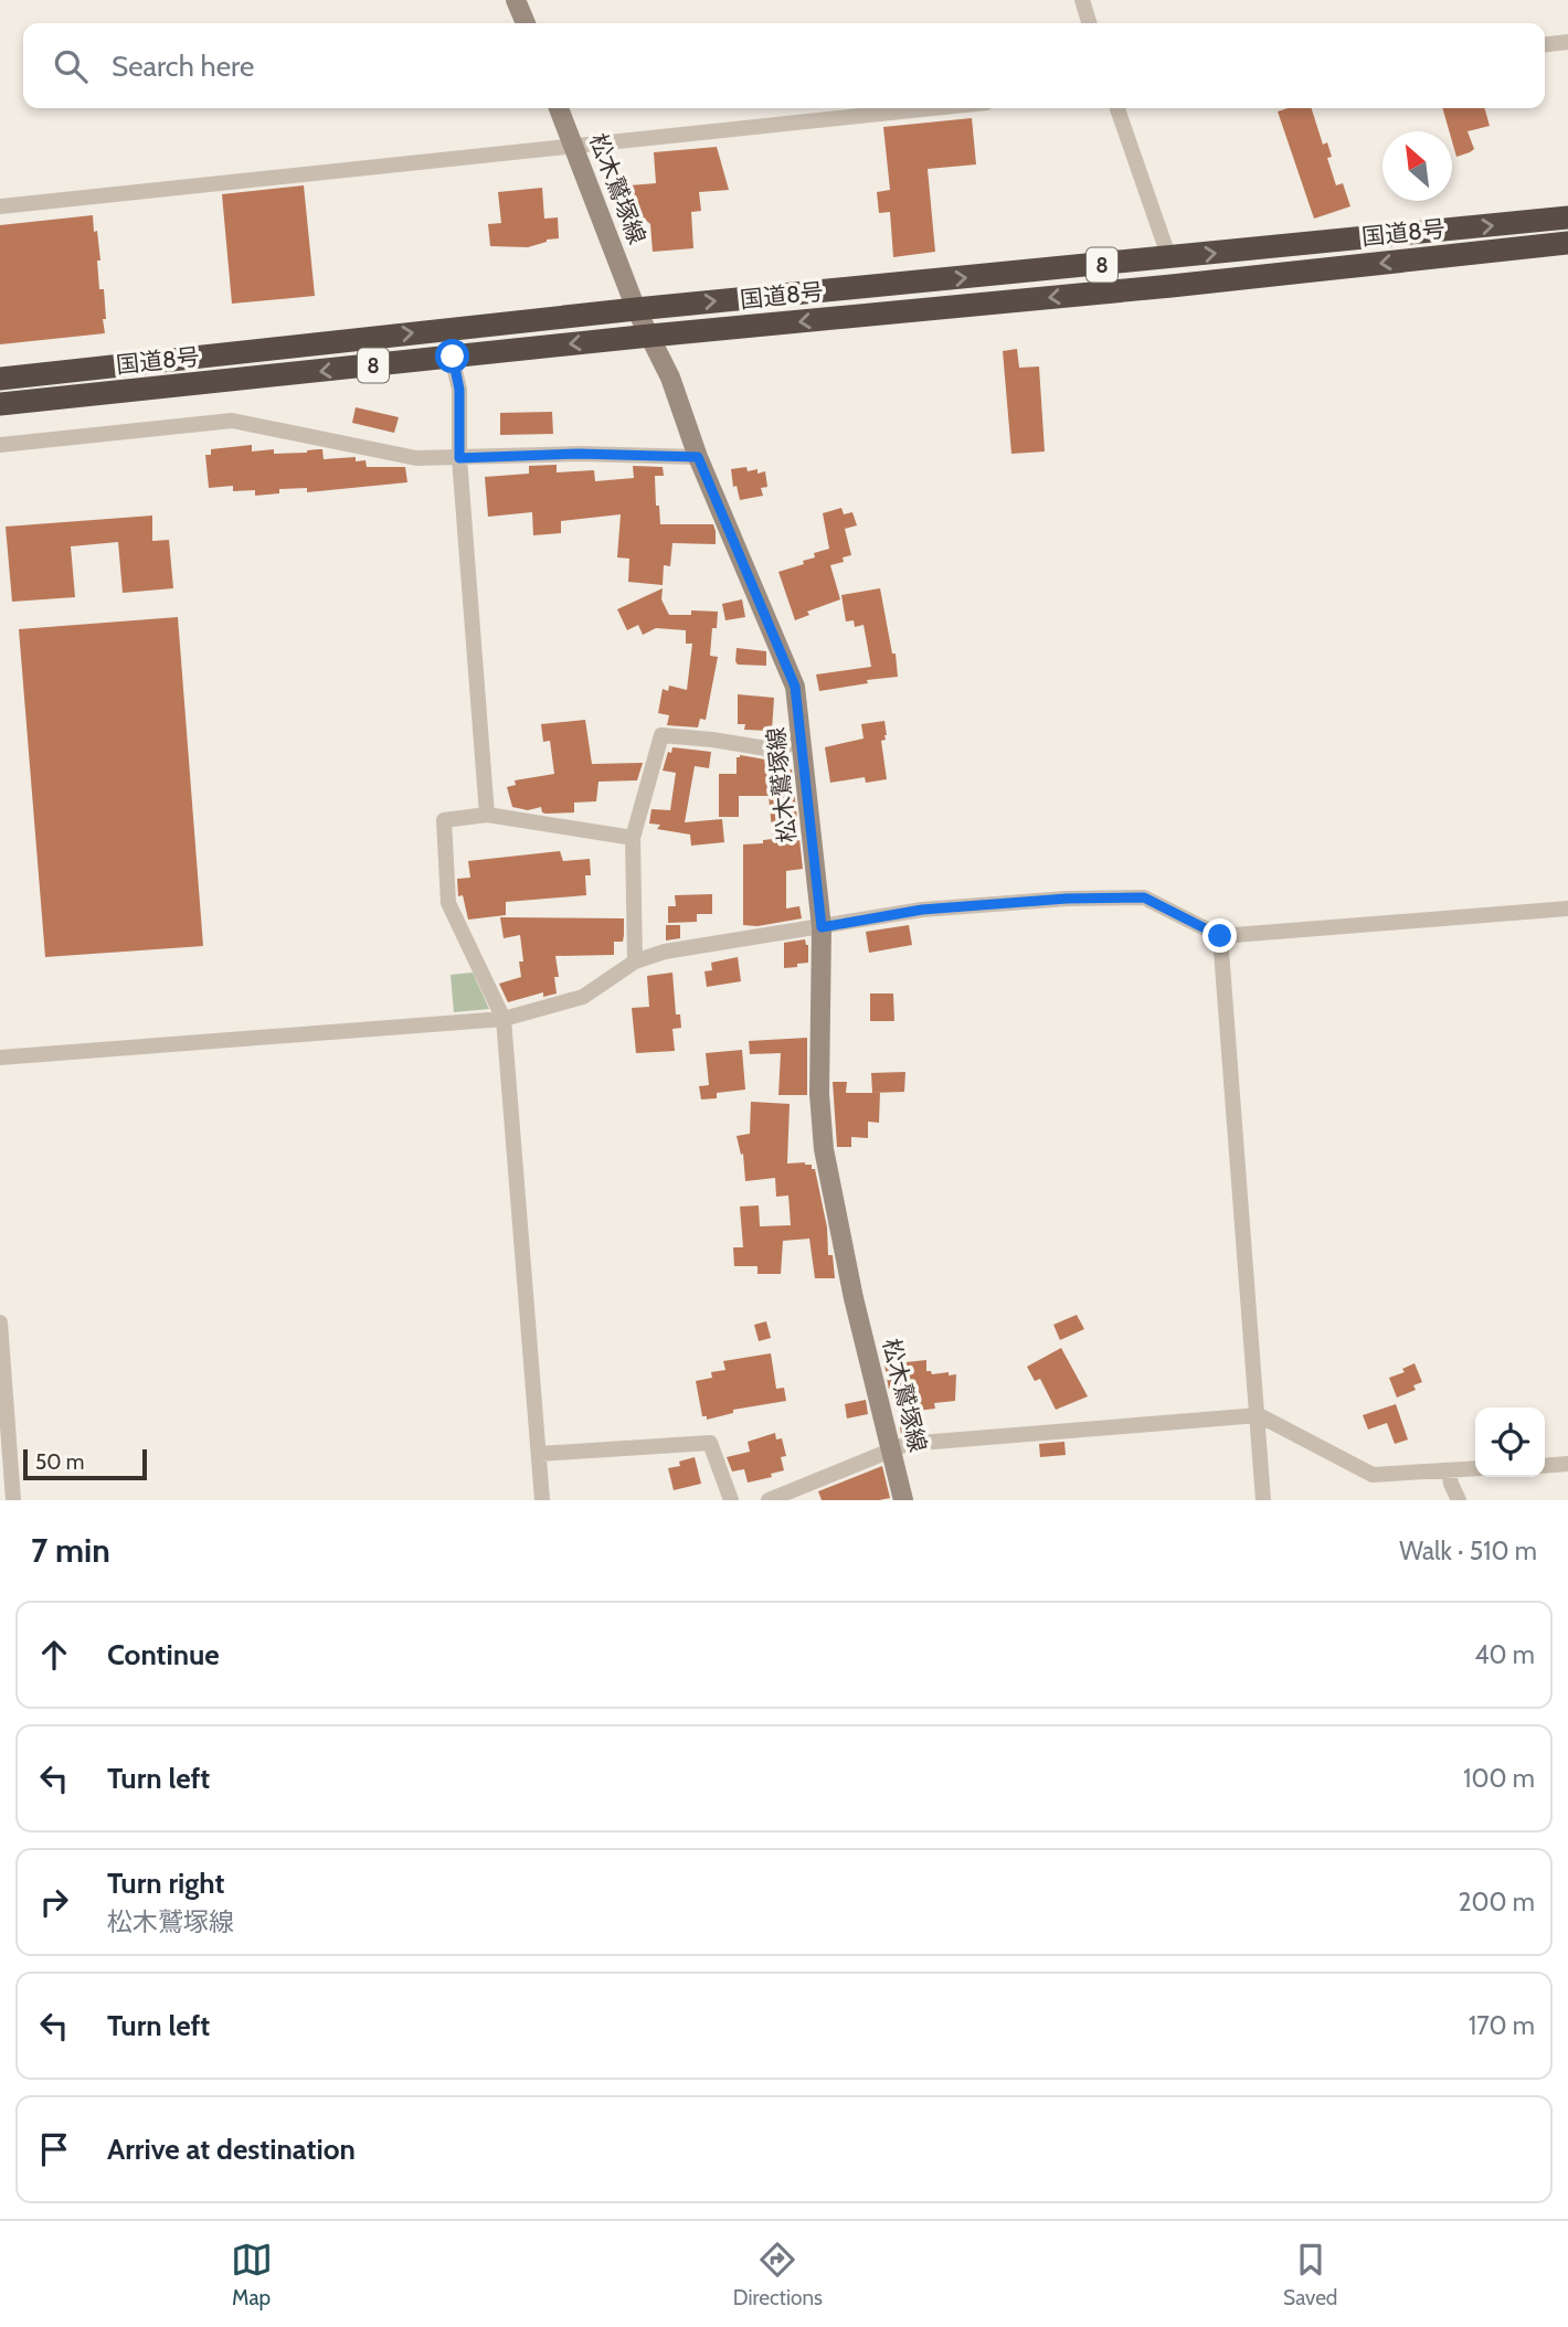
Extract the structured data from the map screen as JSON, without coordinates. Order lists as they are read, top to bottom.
{
  "streets": {
    "highway": ["国道8号", "8"],
    "main road": ["松木鷲塚線"]
  },
  "crossings": [
    ["松木鷲塚線", "国道8号"]
  ],
  "scale_bar": "50 m",
  "north": "top left",
  "page": {
    "search": "Search here",
    "scale": "50 m",
    "heading": ["7 min", "Walk · 510 m"],
    "list": [
      ["Continue", "40 m"],
      ["Turn left", "100 m"],
      ["Turn right", "松木鷲塚線", "200 m"],
      ["Turn left", "170 m"],
      "Arrive at destination"
    ],
    "nav": ["Map", "Directions", "Saved"]
  }
}
